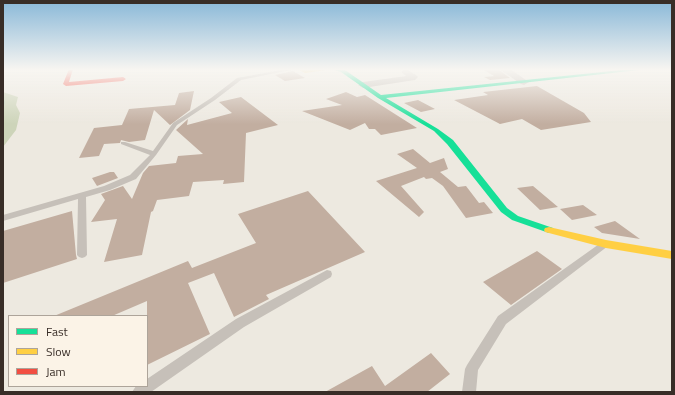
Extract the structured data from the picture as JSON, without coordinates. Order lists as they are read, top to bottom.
{
  "legend": ["Fast", "Slow", "Jam"]
}
